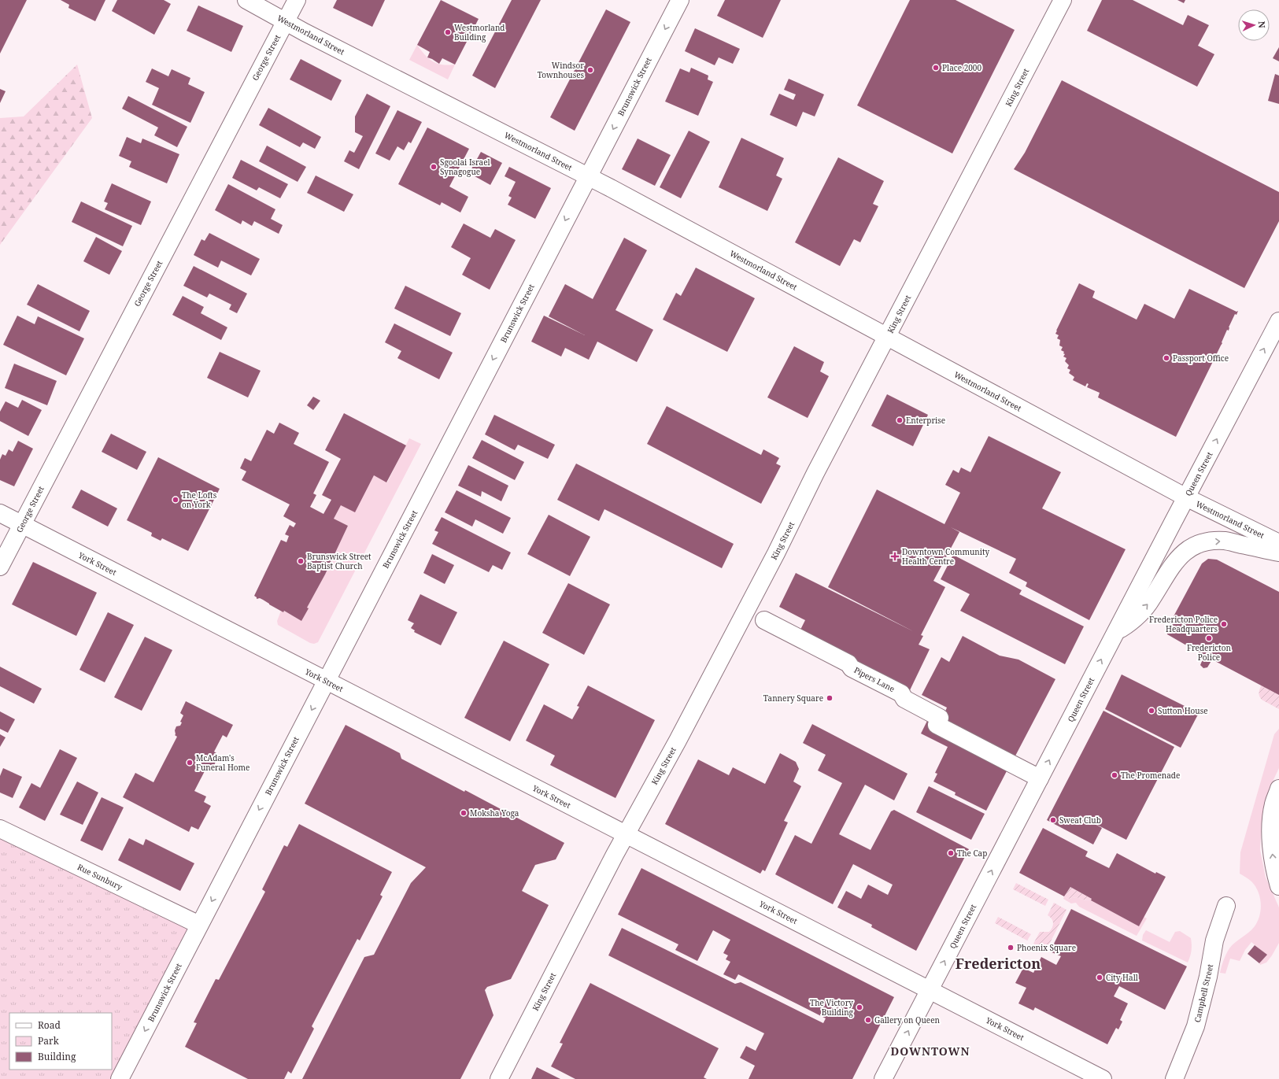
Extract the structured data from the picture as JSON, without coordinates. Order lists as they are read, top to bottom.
{
  "streets": {
    "main road": [
      "Westmorland Street",
      "George Street",
      "Brunswick Street",
      "King Street",
      "Queen Street",
      "York Street",
      "Pipers Lane",
      "Rue Sunbury",
      "Campbell Street"
    ]
  },
  "crossings": [
    ["Westmorland Street", "George Street"],
    ["Westmorland Street", "Brunswick Street"],
    ["Westmorland Street", "King Street"],
    ["Westmorland Street", "Queen Street"],
    ["George Street", "York Street"],
    ["Brunswick Street", "York Street"],
    ["Brunswick Street", "Rue Sunbury"],
    ["King Street", "York Street"],
    ["Queen Street", "York Street"],
    ["Queen Street", "Pipers Lane"]
  ],
  "one_way": ["Brunswick Street", "Queen Street"],
  "districts": ["Fredericton", "DOWNTOWN"],
  "places": {
    "other": [
      "Westmorland Building",
      "Place 2000",
      "Windsor Townhouses",
      "Sgoolai Israel Synagogue",
      "Passport Office",
      "Enterprise",
      "The Lofts on York",
      "Brunswick Street Baptist Church",
      "Fredericton Police Headquarters",
      "Fredericton Police",
      "Tannery Square",
      "Sutton House",
      "McAdam's Funeral Home",
      "The Promenade",
      "Moksha Yoga",
      "Sweat Club",
      "The Cap",
      "Phoenix Square",
      "City Hall",
      "The Victory Building",
      "Gallery on Queen"
    ],
    "health": ["Downtown Community Health Centre"]
  },
  "legend": ["Road", "Park", "Building"],
  "north": "right"
}
